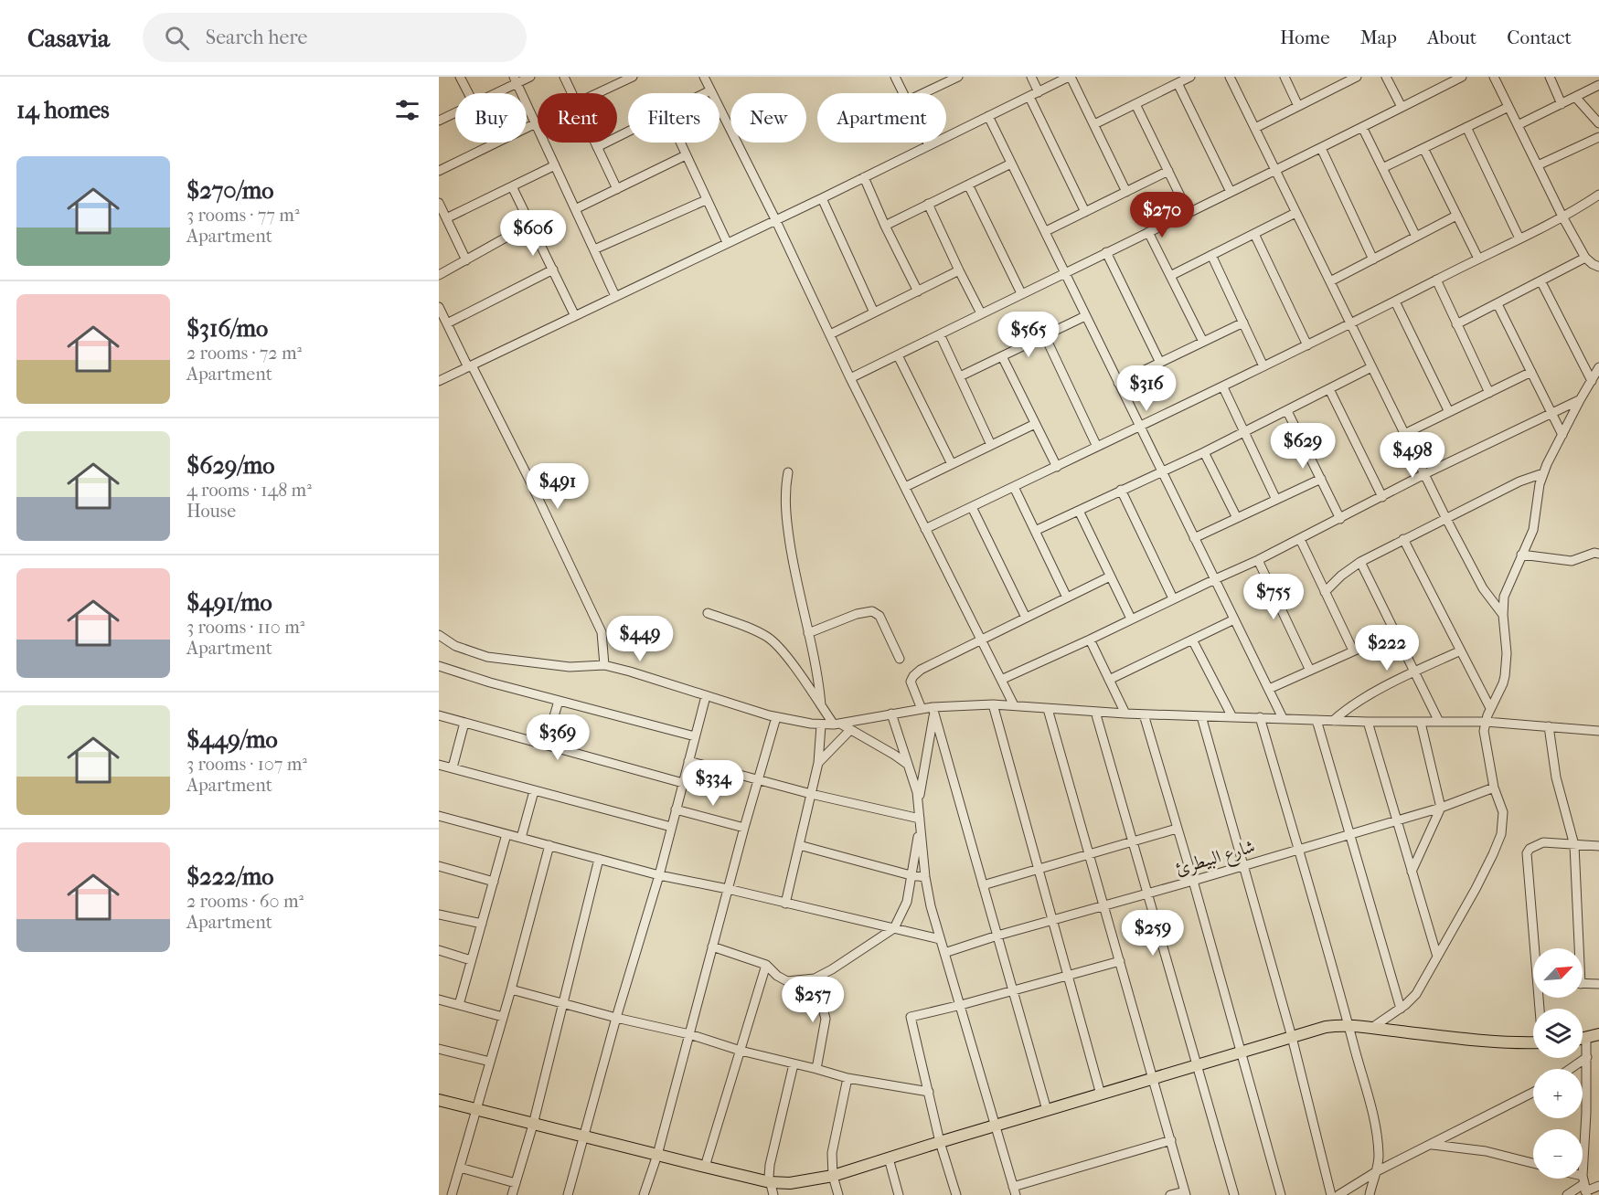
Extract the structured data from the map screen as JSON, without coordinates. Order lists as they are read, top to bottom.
{
  "streets": {
    "street": ["شارع البيطرئ"]
  },
  "north": "top right",
  "page": {
    "header": "Casavia",
    "search": "Search here",
    "nav": [
      "Home",
      "Map",
      "About",
      "Contact"
    ],
    "heading": "14 homes",
    "chip": [
      "Buy",
      "Rent",
      "Filters",
      "New",
      "Apartment"
    ],
    "list": [
      {
        "name": "$270/mo",
        "note": "3 rooms · 77 m² · Apartment"
      },
      {
        "name": "$316/mo",
        "note": "2 rooms · 72 m² · Apartment"
      },
      {
        "name": "$629/mo",
        "note": "4 rooms · 148 m² · House"
      },
      {
        "name": "$491/mo",
        "note": "3 rooms · 110 m² · Apartment"
      },
      {
        "name": "$449/mo",
        "note": "3 rooms · 107 m² · Apartment"
      },
      {
        "name": "$222/mo",
        "note": "2 rooms · 60 m² · Apartment"
      }
    ],
    "price": [
      "$270",
      "$606",
      "$565",
      "$316",
      "$629",
      "$498",
      "$491",
      "$755",
      "$449",
      "$222",
      "$369",
      "$334",
      "$259",
      "$257"
    ],
    "map_buttons": ["+", "−"]
  }
}
